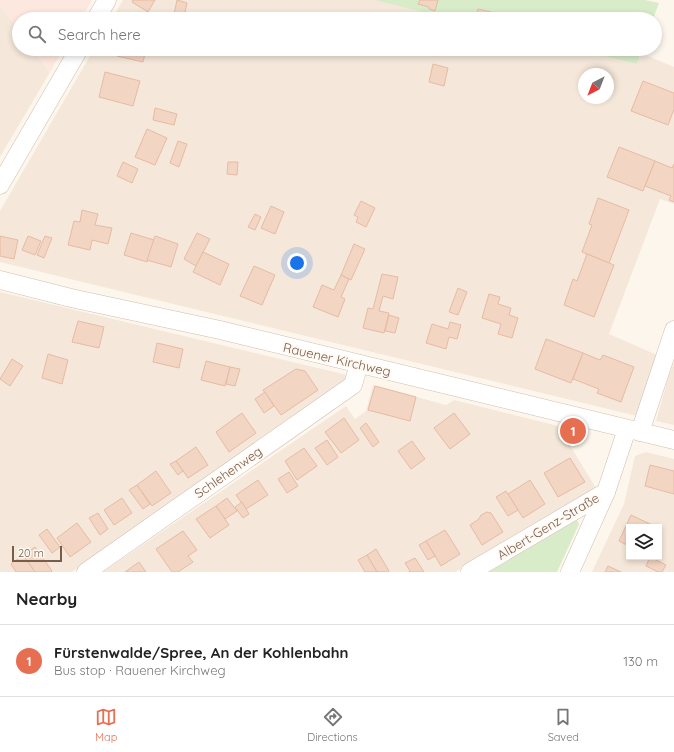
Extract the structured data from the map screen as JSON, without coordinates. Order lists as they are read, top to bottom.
{
  "streets": {
    "street": ["Rauener Kirchweg", "Schlehenweg", "Albert-Genz-Straße"]
  },
  "crossings": [
    ["Rauener Kirchweg", "Schlehenweg"]
  ],
  "scale_bar": "20 m",
  "north": "bottom left",
  "page": {
    "search": "Search here",
    "pins": "1",
    "scale": "20 m",
    "heading": "Nearby",
    "list": [
      {
        "mark": "1",
        "name": "Fürstenwalde/Spree, An der Kohlenbahn",
        "note": "Bus stop · Rauener Kirchweg",
        "value": "130 m"
      }
    ],
    "nav": ["Map", "Directions", "Saved"]
  }
}
